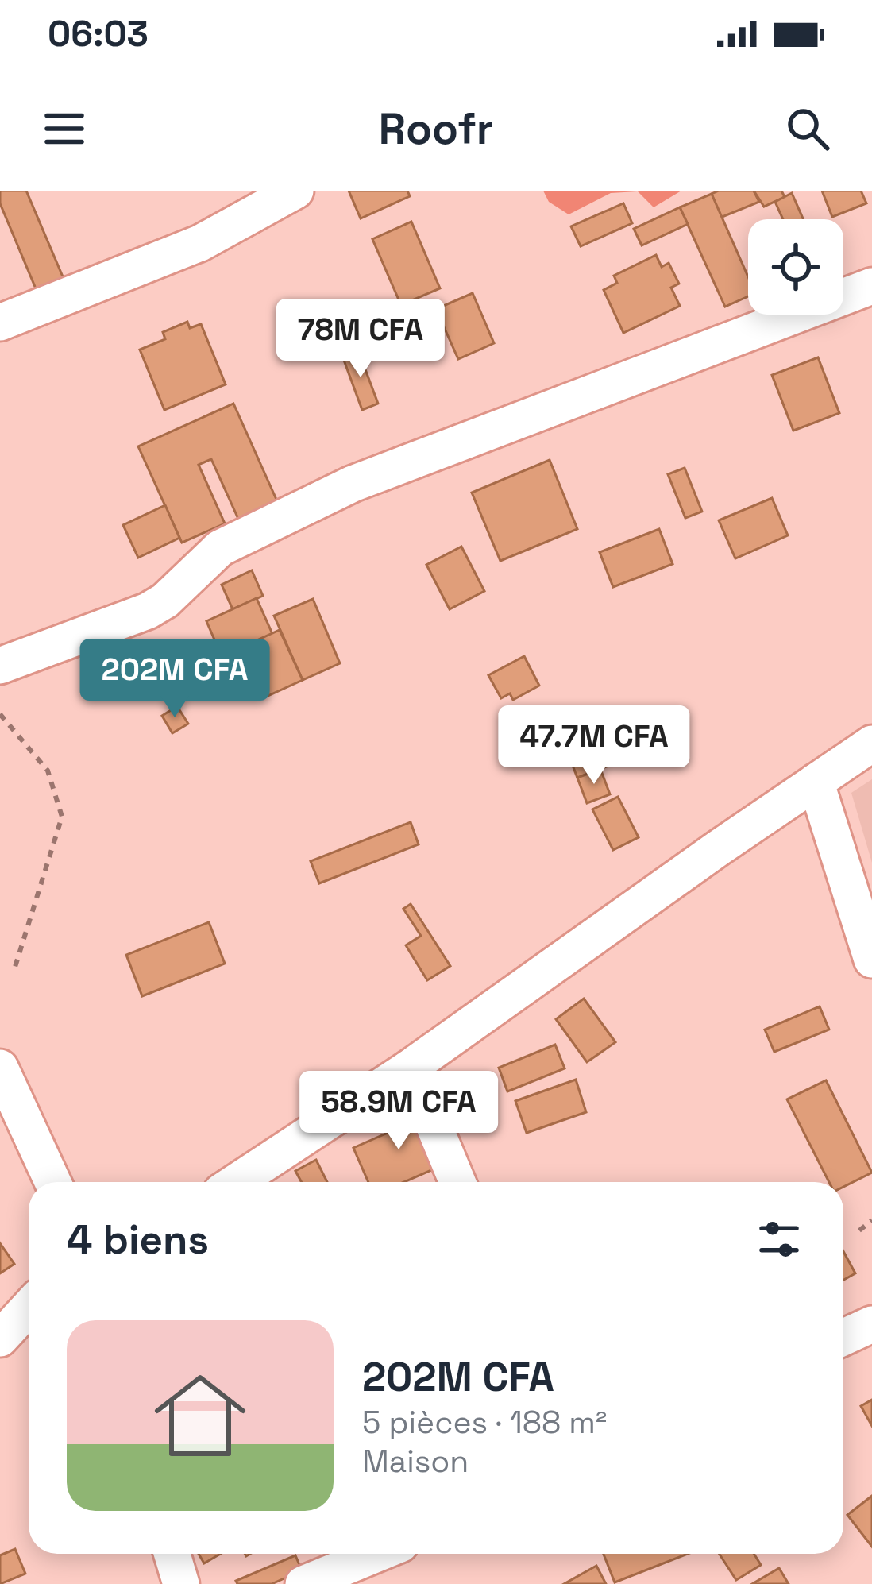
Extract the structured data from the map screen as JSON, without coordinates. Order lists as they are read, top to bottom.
{
  "page": {
    "status": "06:03",
    "header": "Roofr",
    "price": [
      "78M CFA",
      "202M CFA",
      "47.7M CFA",
      "58.9M CFA"
    ],
    "heading": "4 biens",
    "list": [
      {
        "name": "202M CFA",
        "note": "5 pièces · 188 m² · Maison"
      }
    ]
  }
}
